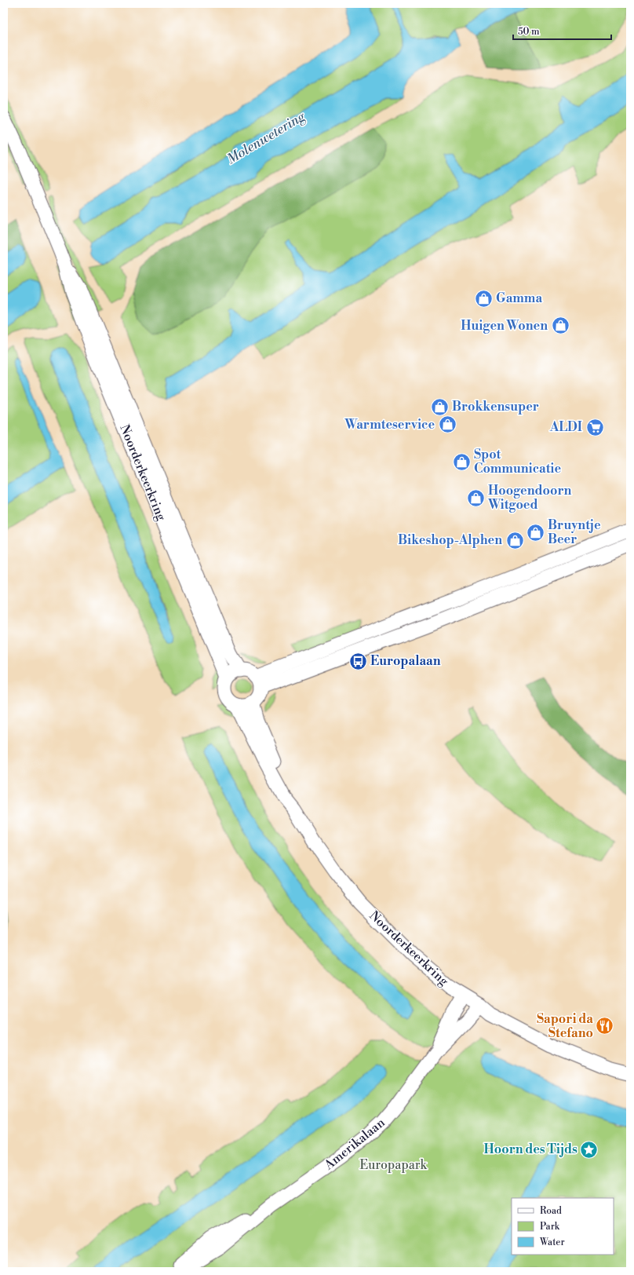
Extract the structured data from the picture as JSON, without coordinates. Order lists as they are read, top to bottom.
{
  "streets": {
    "street": ["Noorderkeerkring", "Amerikalaan"]
  },
  "crossings": [
    ["Noorderkeerkring", "Amerikalaan"]
  ],
  "water": ["Molenwetering"],
  "parks": ["Europapark"],
  "places": {
    "shop": [
      "Gamma",
      "Huigen Wonen",
      "Brokkensuper",
      "Warmteservice",
      "Spot Communicatie",
      "Hoogendoorn Witgoed",
      "Bruyntje Beer",
      "Bikeshop-Alphen"
    ],
    "supermarket": ["ALDI"],
    "bus stop": ["Europalaan"],
    "restaurant": ["Sapori da Stefano"],
    "place": ["Hoorn des Tijds"]
  },
  "legend": ["Road", "Park", "Water"],
  "scale_bar": "50 m"
}
